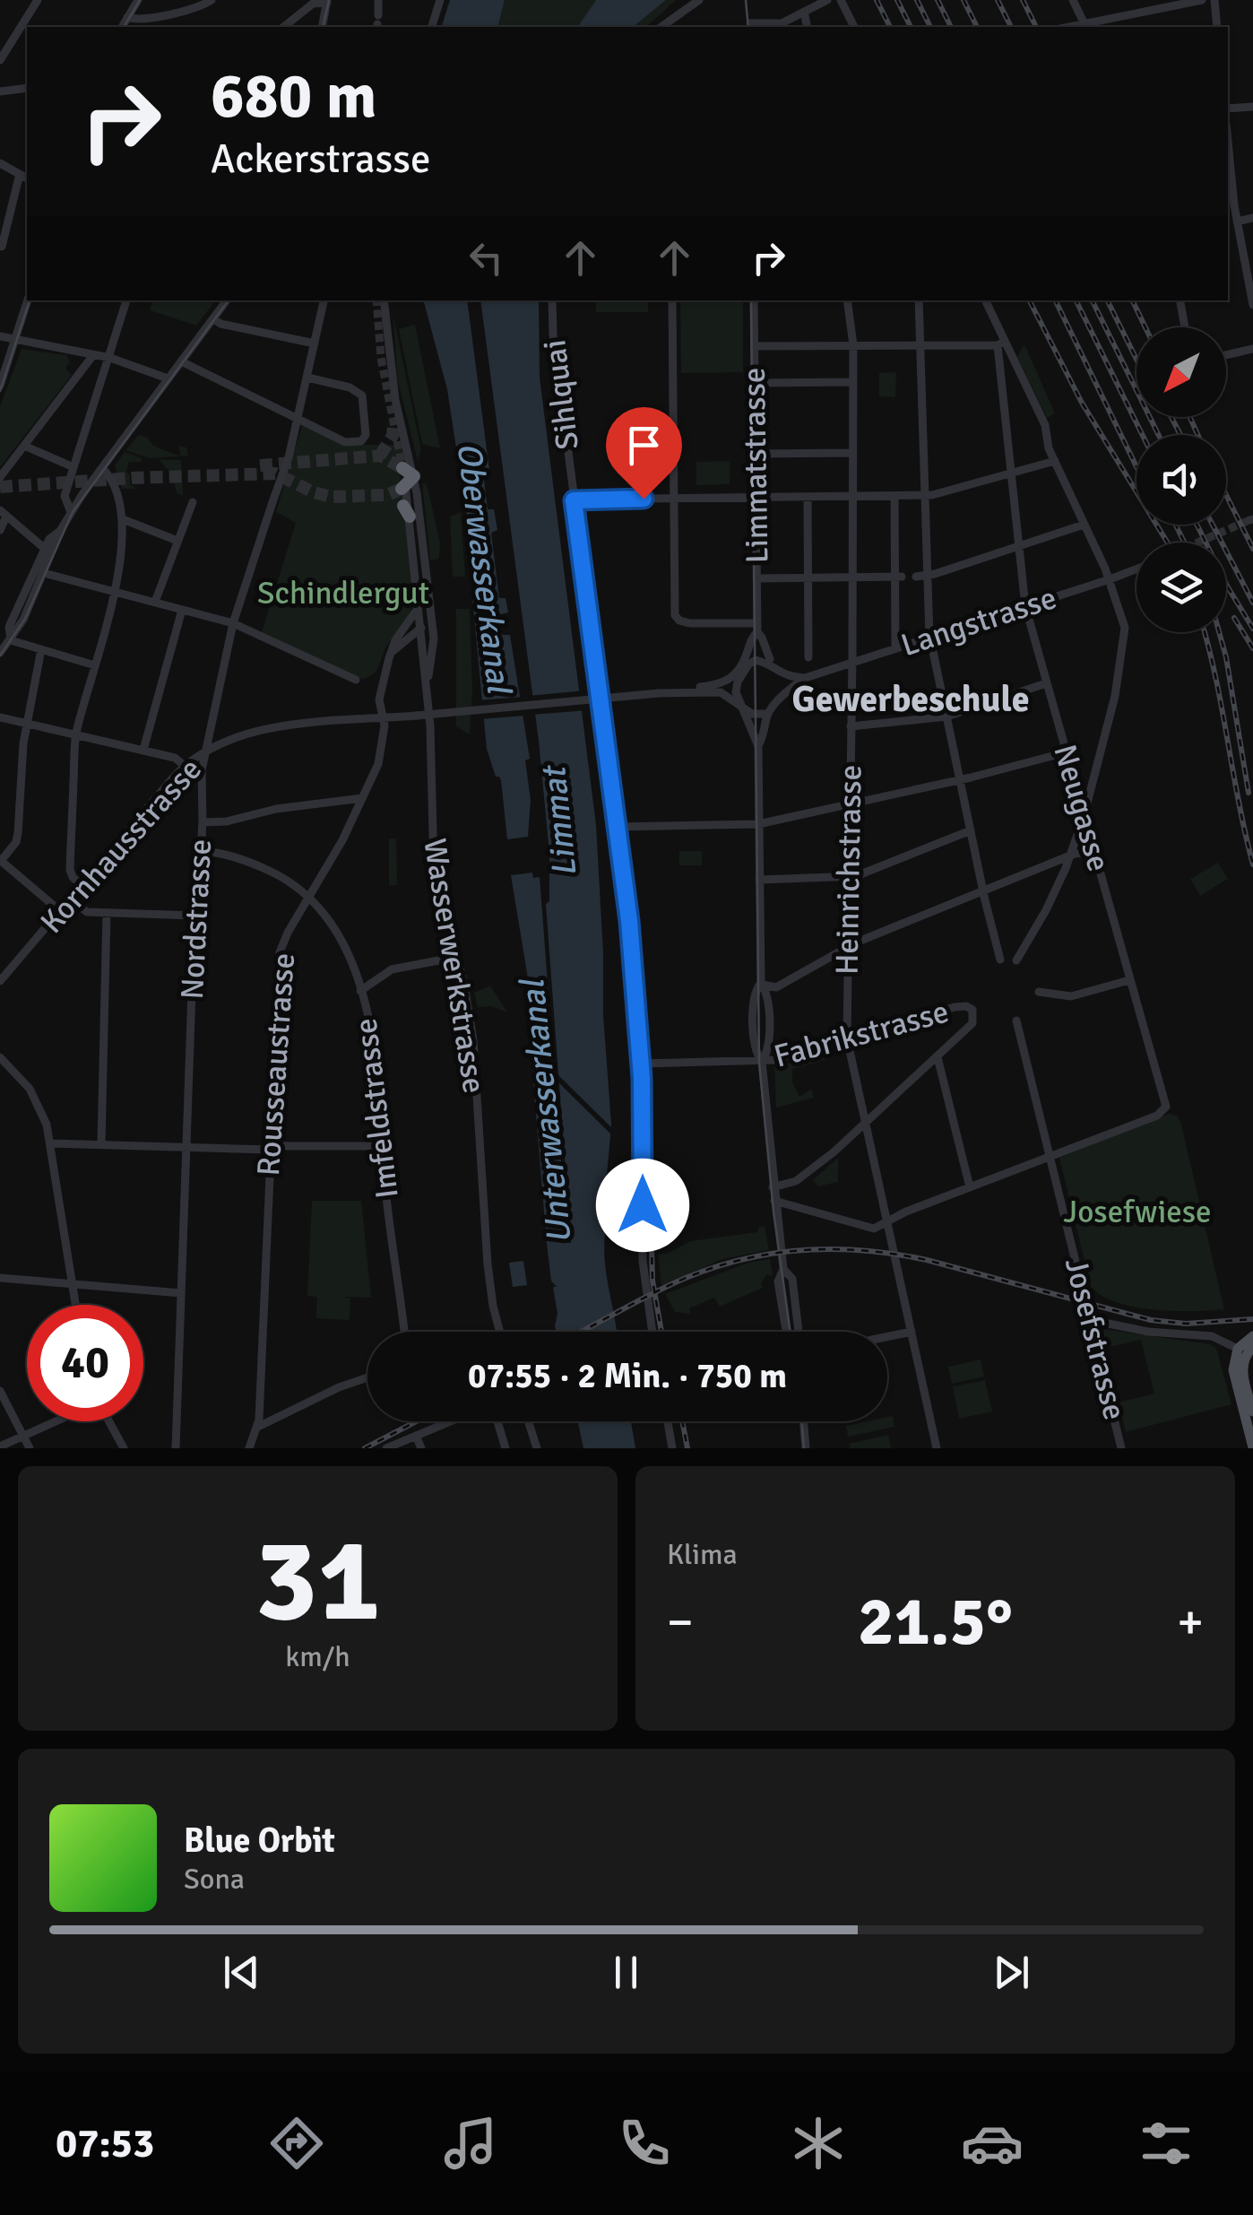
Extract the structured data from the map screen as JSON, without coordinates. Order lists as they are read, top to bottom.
{
  "streets": {
    "street": [
      "Sihlquai",
      "Limmatstrasse",
      "Langstrasse",
      "Neugasse",
      "Kornhausstrasse",
      "Heinrichstrasse",
      "Nordstrasse",
      "Wasserwerkstrasse",
      "Fabrikstrasse",
      "Rousseaustrasse",
      "Imfeldstrasse",
      "Josefstrasse"
    ]
  },
  "crossings": [
    ["Sihlquai", "Fabrikstrasse"],
    ["Langstrasse", "Neugasse"],
    ["Langstrasse", "Heinrichstrasse"],
    ["Neugasse", "Josefstrasse"],
    ["Kornhausstrasse", "Nordstrasse"],
    ["Kornhausstrasse", "Rousseaustrasse"],
    ["Heinrichstrasse", "Fabrikstrasse"],
    ["Nordstrasse", "Imfeldstrasse"],
    ["Wasserwerkstrasse", "Rousseaustrasse"],
    ["Rousseaustrasse", "Imfeldstrasse"]
  ],
  "districts": ["Gewerbeschule"],
  "water": ["Oberwasserkanal", "Limmat", "Unterwasserkanal"],
  "parks": ["Schindlergut", "Josefwiese"],
  "north": "bottom left",
  "page": {
    "turn": ["680 m", "Ackerstrasse"],
    "limit": "40",
    "trip": "07:55 · 2 Min. · 750 m",
    "tile": [
      ["31", "km/h"],
      "Klima"
    ],
    "heat": ["−", "21.5°", "+"],
    "song": ["Blue Orbit", "Sona"],
    "tabs": "07:53"
  }
}
